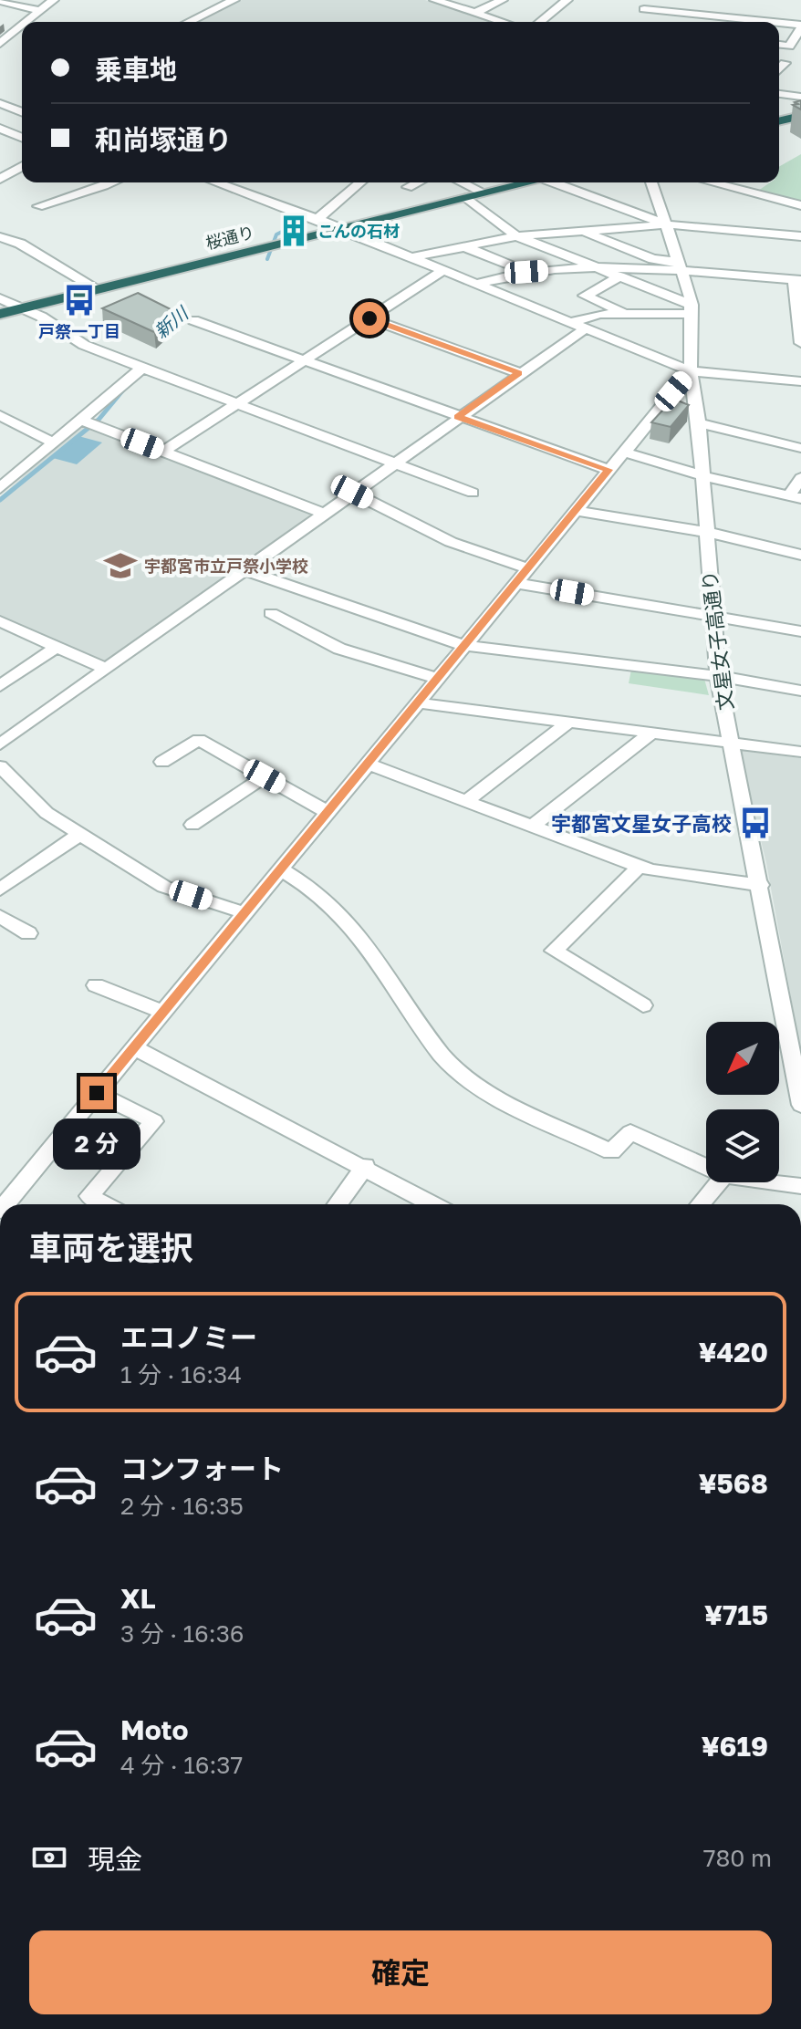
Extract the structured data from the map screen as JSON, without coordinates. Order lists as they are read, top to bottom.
{
  "streets": {
    "highway": ["桜通り"],
    "street": ["文星女子高通り"]
  },
  "water": ["新川"],
  "places": {
    "building": ["こんの石材"],
    "bus stop": ["戸祭一丁目", "宇都宮文星女子高校"],
    "school or university": ["宇都宮市立戸祭小学校"]
  },
  "north": "bottom left",
  "page": {
    "banner": ["乗車地", "和尚塚通り"],
    "bubble": "2 分",
    "heading": "車両を選択",
    "list": [
      {
        "name": "エコノミー",
        "note": "1 分 · 16:34",
        "value": "¥420"
      },
      {
        "name": "コンフォート",
        "note": "2 分 · 16:35",
        "value": "¥568"
      },
      {
        "name": "XL",
        "note": "3 分 · 16:36",
        "value": "¥715"
      },
      {
        "name": "Moto",
        "note": "4 分 · 16:37",
        "value": "¥619"
      }
    ],
    "pay": ["現金", "780 m"],
    "buttons": "確定"
  }
}
